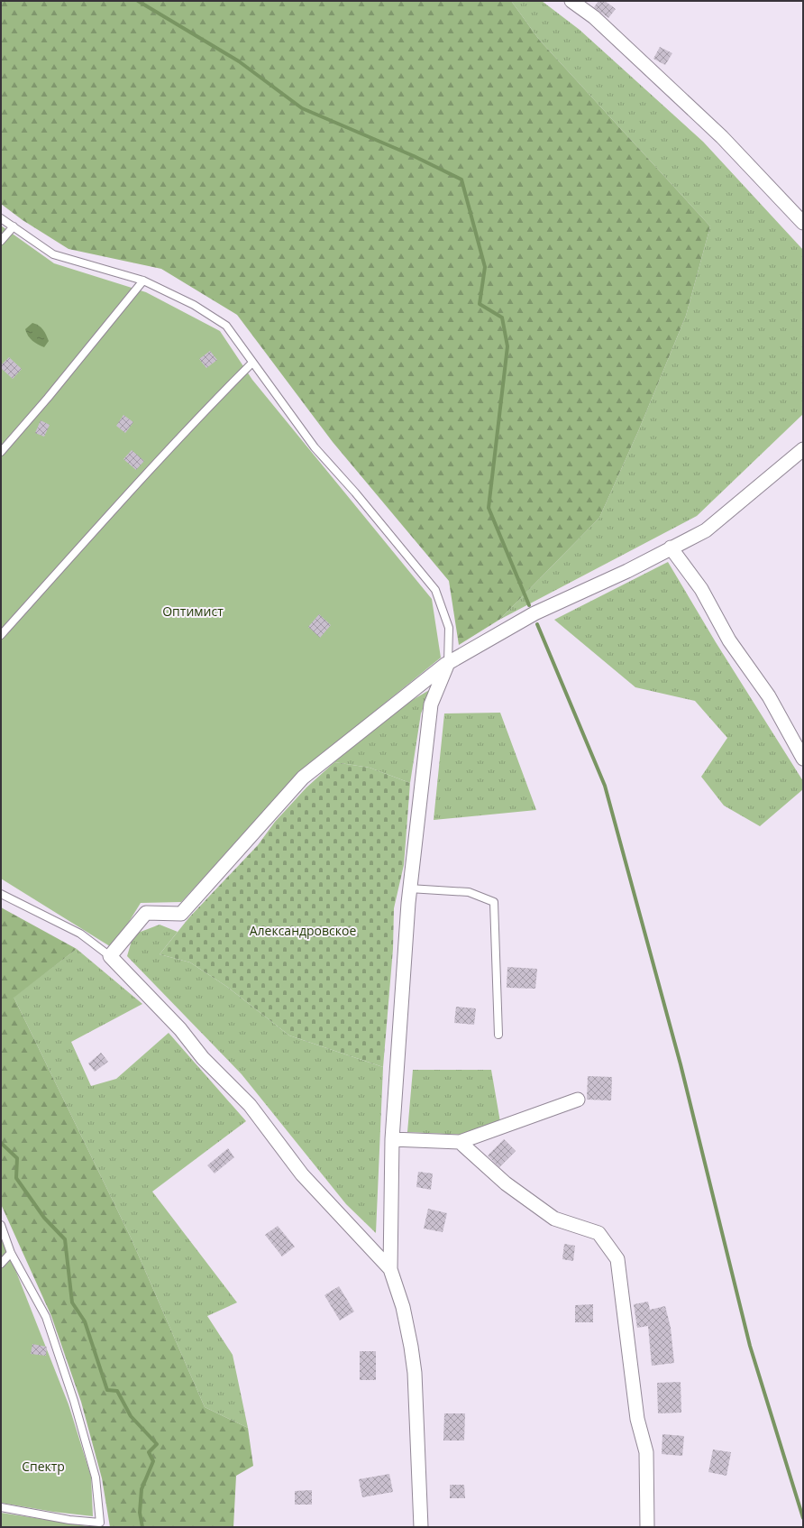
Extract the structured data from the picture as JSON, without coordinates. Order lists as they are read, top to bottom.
{
  "parks": ["Оптимист", "Александровское", "Спектр"]
}
